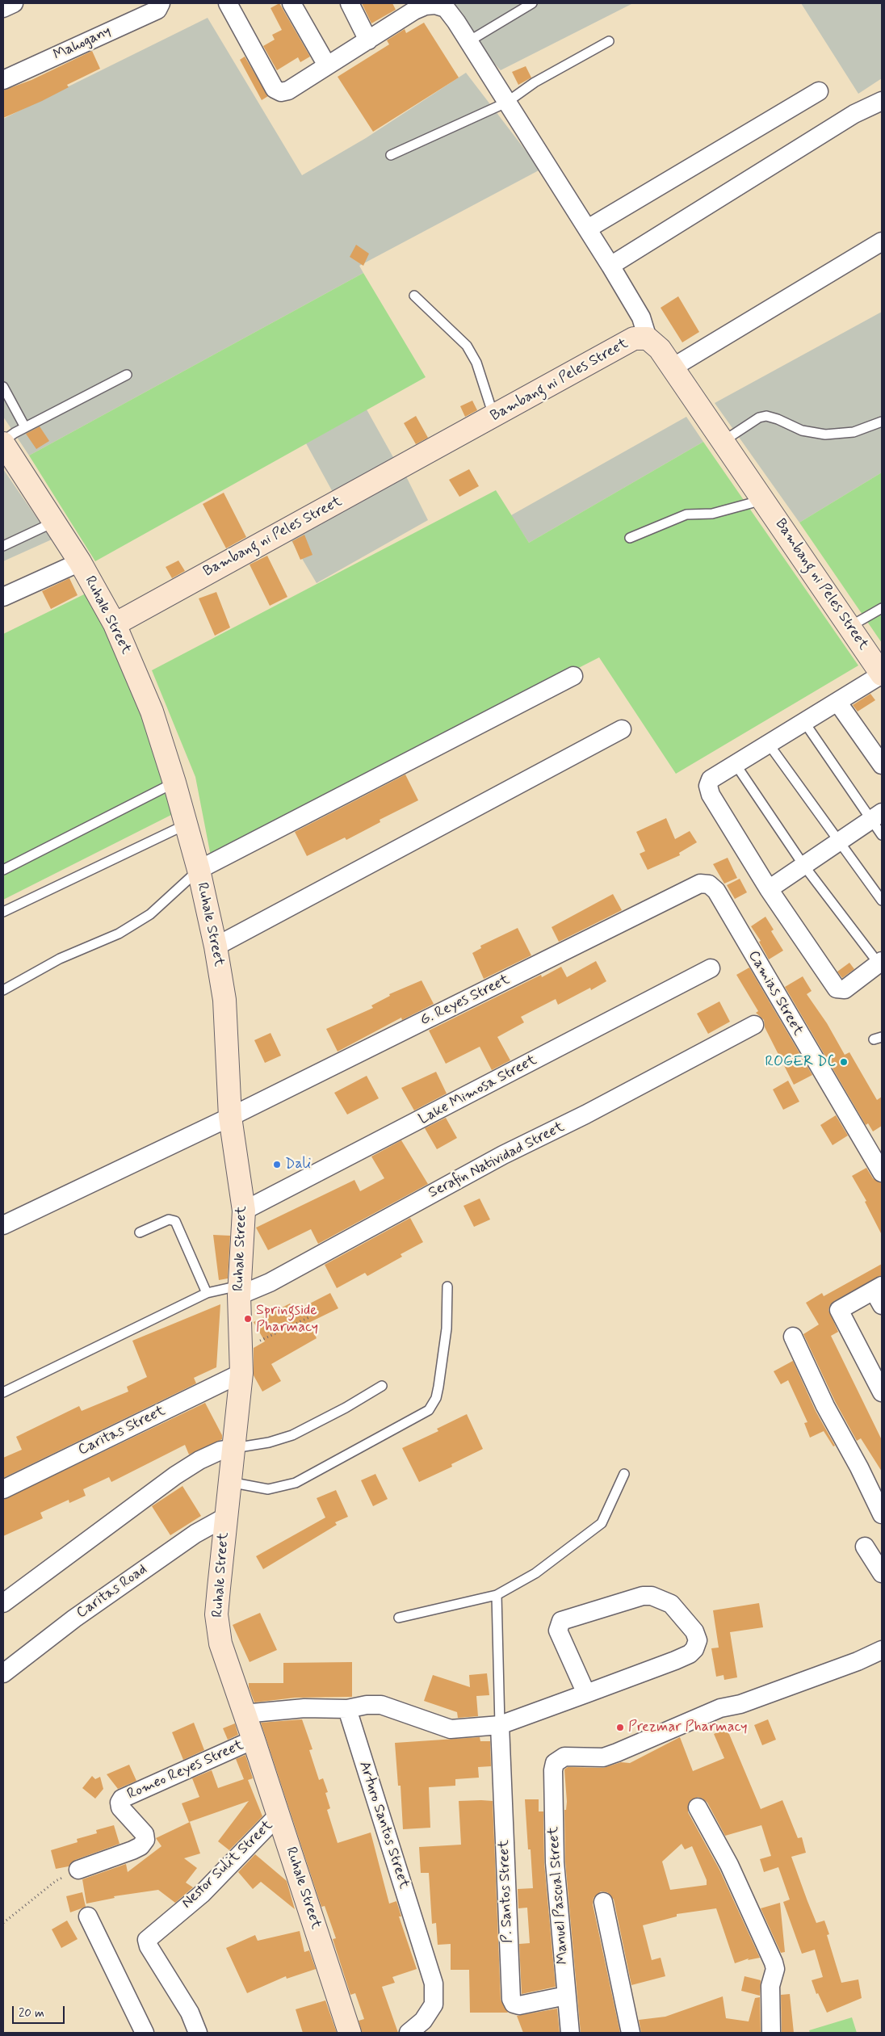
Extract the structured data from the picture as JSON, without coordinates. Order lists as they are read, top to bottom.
{
  "streets": {
    "street": [
      "Mahogany",
      "Bambang ni Peles Street",
      "Ruhale Street",
      "Camias Street",
      "G. Reyes Street",
      "Lake Mimosa Street",
      "Serafin Natividad Street",
      "Caritas Street",
      "Caritas Road",
      "Romeo Reyes Street",
      "Arturo Santos Street",
      "Nestor Sulit Street",
      "P. Santos Street",
      "Manuel Pascual Street"
    ]
  },
  "crossings": [
    ["Bambang ni Peles Street", "Ruhale Street"],
    ["Ruhale Street", "G. Reyes Street"],
    ["Ruhale Street", "Lake Mimosa Street"],
    ["Ruhale Street", "Serafin Natividad Street"],
    ["Ruhale Street", "Caritas Street"],
    ["Ruhale Street", "Caritas Road"],
    ["Ruhale Street", "Romeo Reyes Street"],
    ["Ruhale Street", "Nestor Sulit Street"],
    ["Camias Street", "G. Reyes Street"],
    ["P. Santos Street", "Manuel Pascual Street"]
  ],
  "places": [
    "ROGER DC",
    "Dali",
    "Springside Pharmacy",
    "Prezmar Pharmacy"
  ],
  "scale_bar": "20 m"
}
